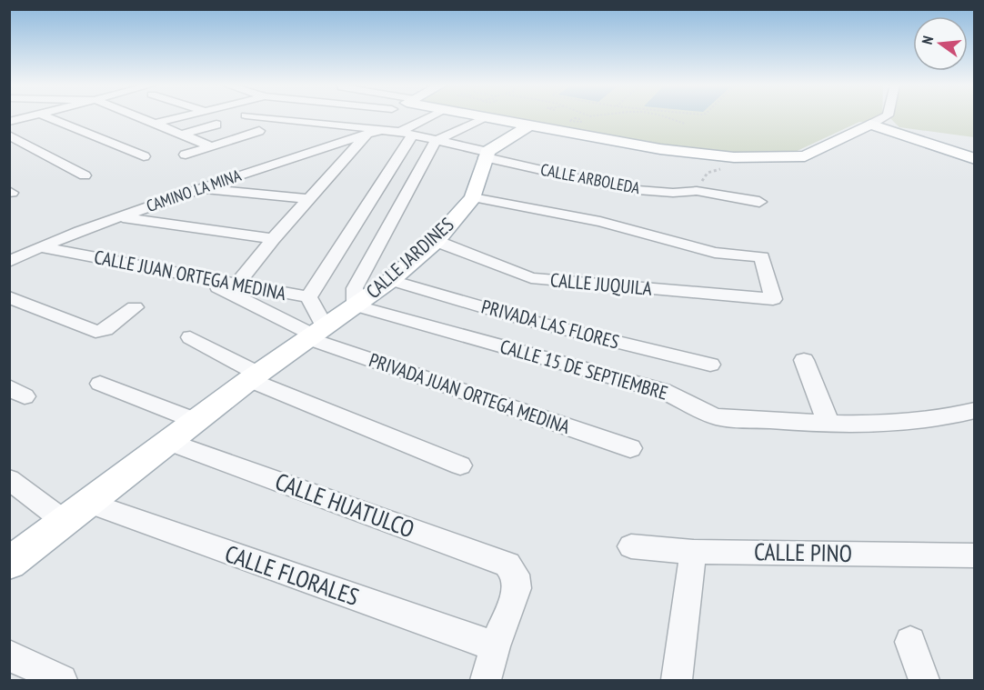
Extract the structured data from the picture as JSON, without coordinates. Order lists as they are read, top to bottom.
{
  "streets": {
    "main road": ["CALLE JARDINES"],
    "street": [
      "CALLE ARBOLEDA",
      "CAMINO LA MINA",
      "CALLE JUAN ORTEGA MEDINA",
      "CALLE JUQUILA",
      "PRIVADA LAS FLORES",
      "CALLE 15 DE SEPTIEMBRE",
      "PRIVADA JUAN ORTEGA MEDINA",
      "CALLE HUATULCO",
      "CALLE PINO",
      "CALLE FLORALES"
    ]
  },
  "crossings": [
    ["CALLE ARBOLEDA", "CAMINO LA MINA"],
    ["CALLE ARBOLEDA", "CALLE JARDINES"],
    ["CAMINO LA MINA", "CALLE JUAN ORTEGA MEDINA"],
    ["CALLE JARDINES", "CALLE JUAN ORTEGA MEDINA"],
    ["CALLE JARDINES", "CALLE JUQUILA"],
    ["CALLE JARDINES", "PRIVADA LAS FLORES"],
    ["CALLE JARDINES", "CALLE 15 DE SEPTIEMBRE"],
    ["CALLE JARDINES", "PRIVADA JUAN ORTEGA MEDINA"],
    ["CALLE JARDINES", "CALLE HUATULCO"],
    ["CALLE JARDINES", "CALLE FLORALES"],
    ["CALLE JUAN ORTEGA MEDINA", "PRIVADA JUAN ORTEGA MEDINA"],
    ["CALLE HUATULCO", "CALLE FLORALES"]
  ],
  "north": "left"
}
